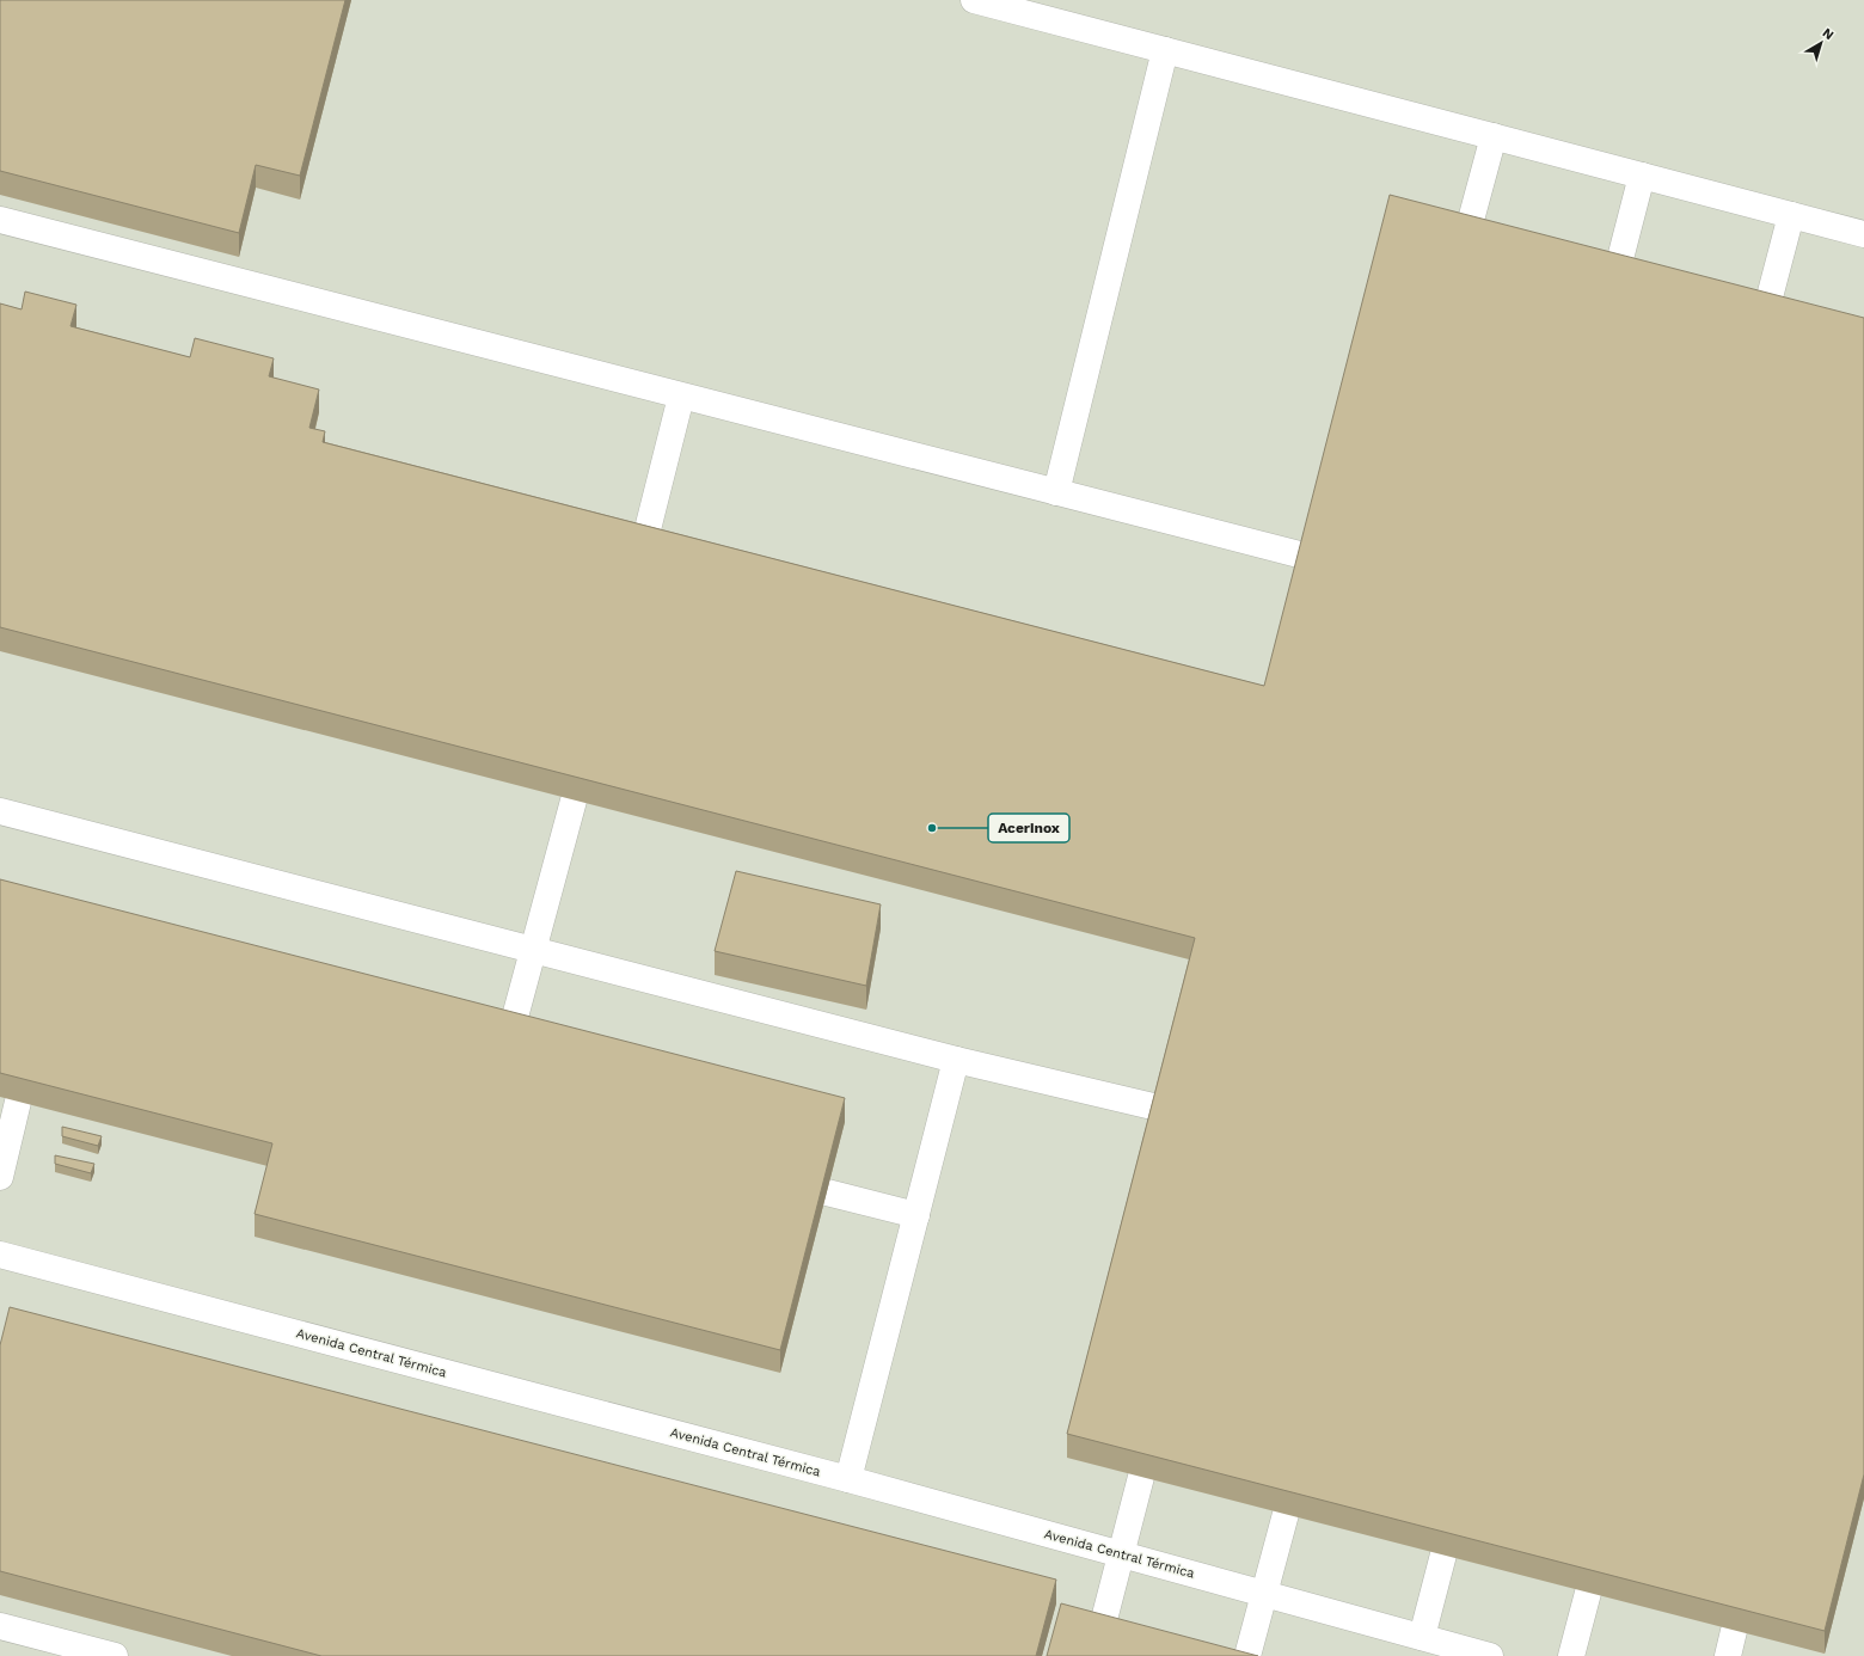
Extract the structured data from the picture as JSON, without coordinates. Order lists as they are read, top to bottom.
{
  "streets": {
    "lane": ["Avenida Central Térmica"]
  },
  "places": ["Acerinox"],
  "north": "top right"
}
